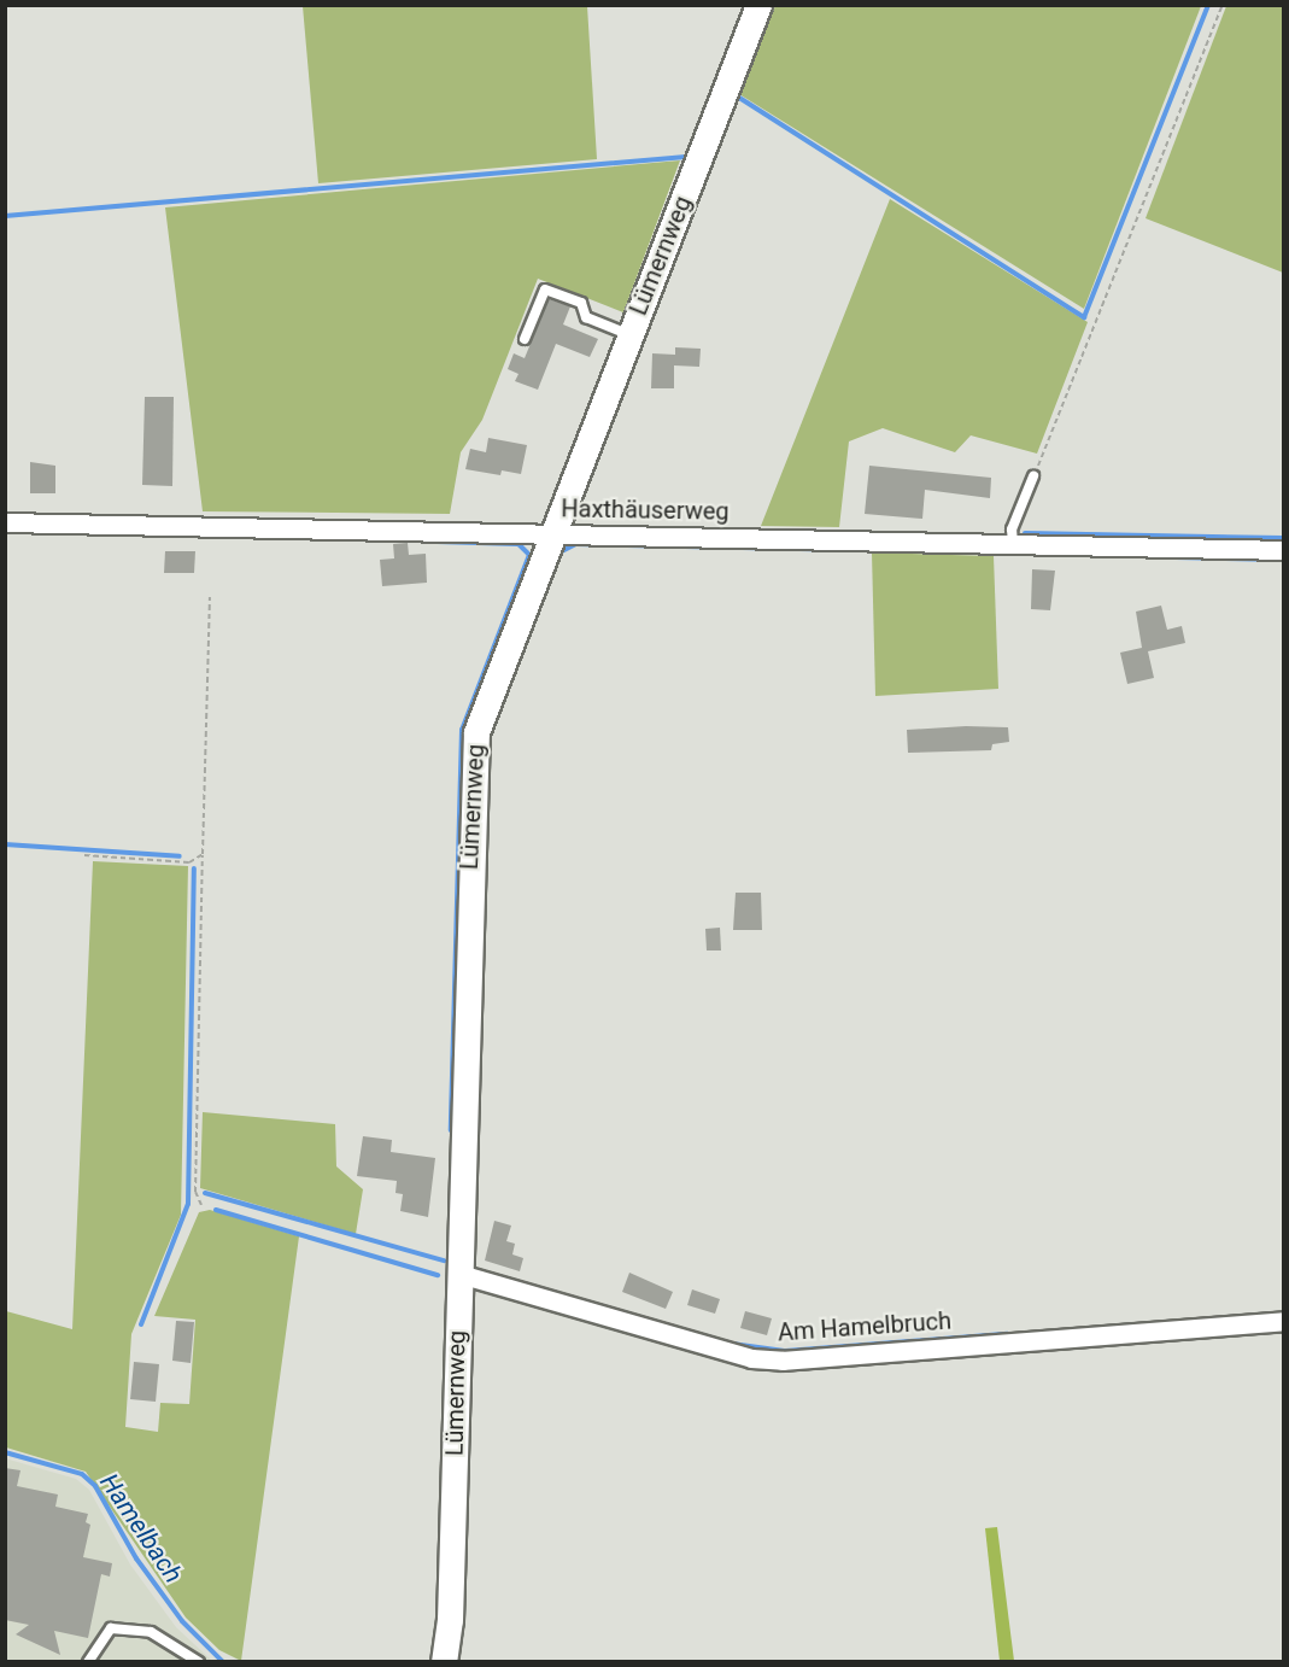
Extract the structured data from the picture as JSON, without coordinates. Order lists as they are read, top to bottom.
{
  "streets": {
    "street": ["Lümernweg", "Haxthäuserweg", "Am Hamelbruch"]
  },
  "crossings": [
    ["Lümernweg", "Haxthäuserweg"],
    ["Lümernweg", "Am Hamelbruch"]
  ],
  "water": ["Hamelbach"]
}
